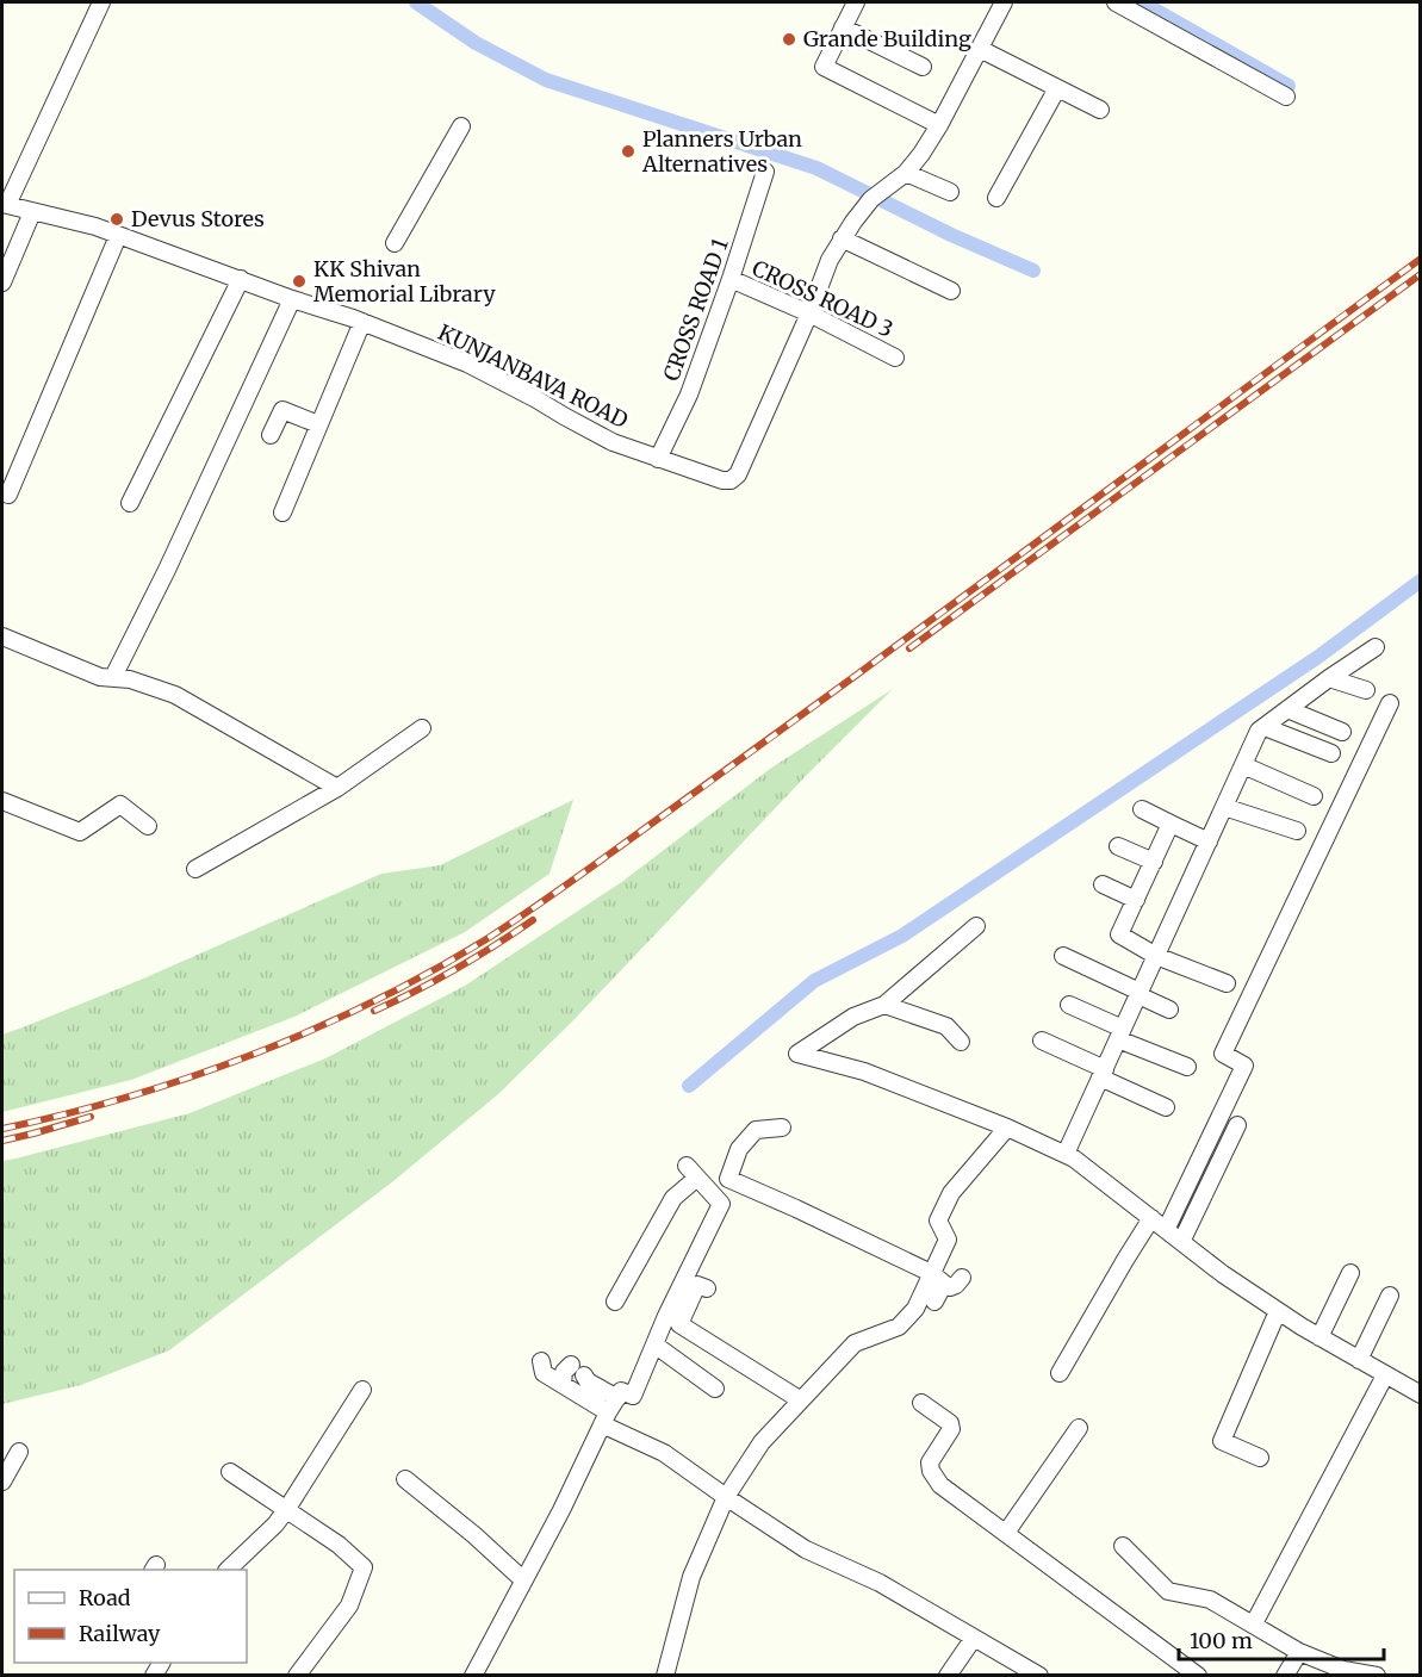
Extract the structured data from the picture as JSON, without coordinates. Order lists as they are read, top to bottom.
{
  "streets": {
    "street": ["CROSS ROAD 3", "CROSS ROAD 1", "KUNJANBAVA ROAD"]
  },
  "crossings": [
    ["CROSS ROAD 3", "CROSS ROAD 1"],
    ["CROSS ROAD 3", "KUNJANBAVA ROAD"],
    ["CROSS ROAD 1", "KUNJANBAVA ROAD"]
  ],
  "places": [
    "Grande Building",
    "Planners Urban Alternatives",
    "Devus Stores",
    "KK Shivan Memorial Library"
  ],
  "legend": ["Road", "Railway"],
  "scale_bar": "100 m"
}
